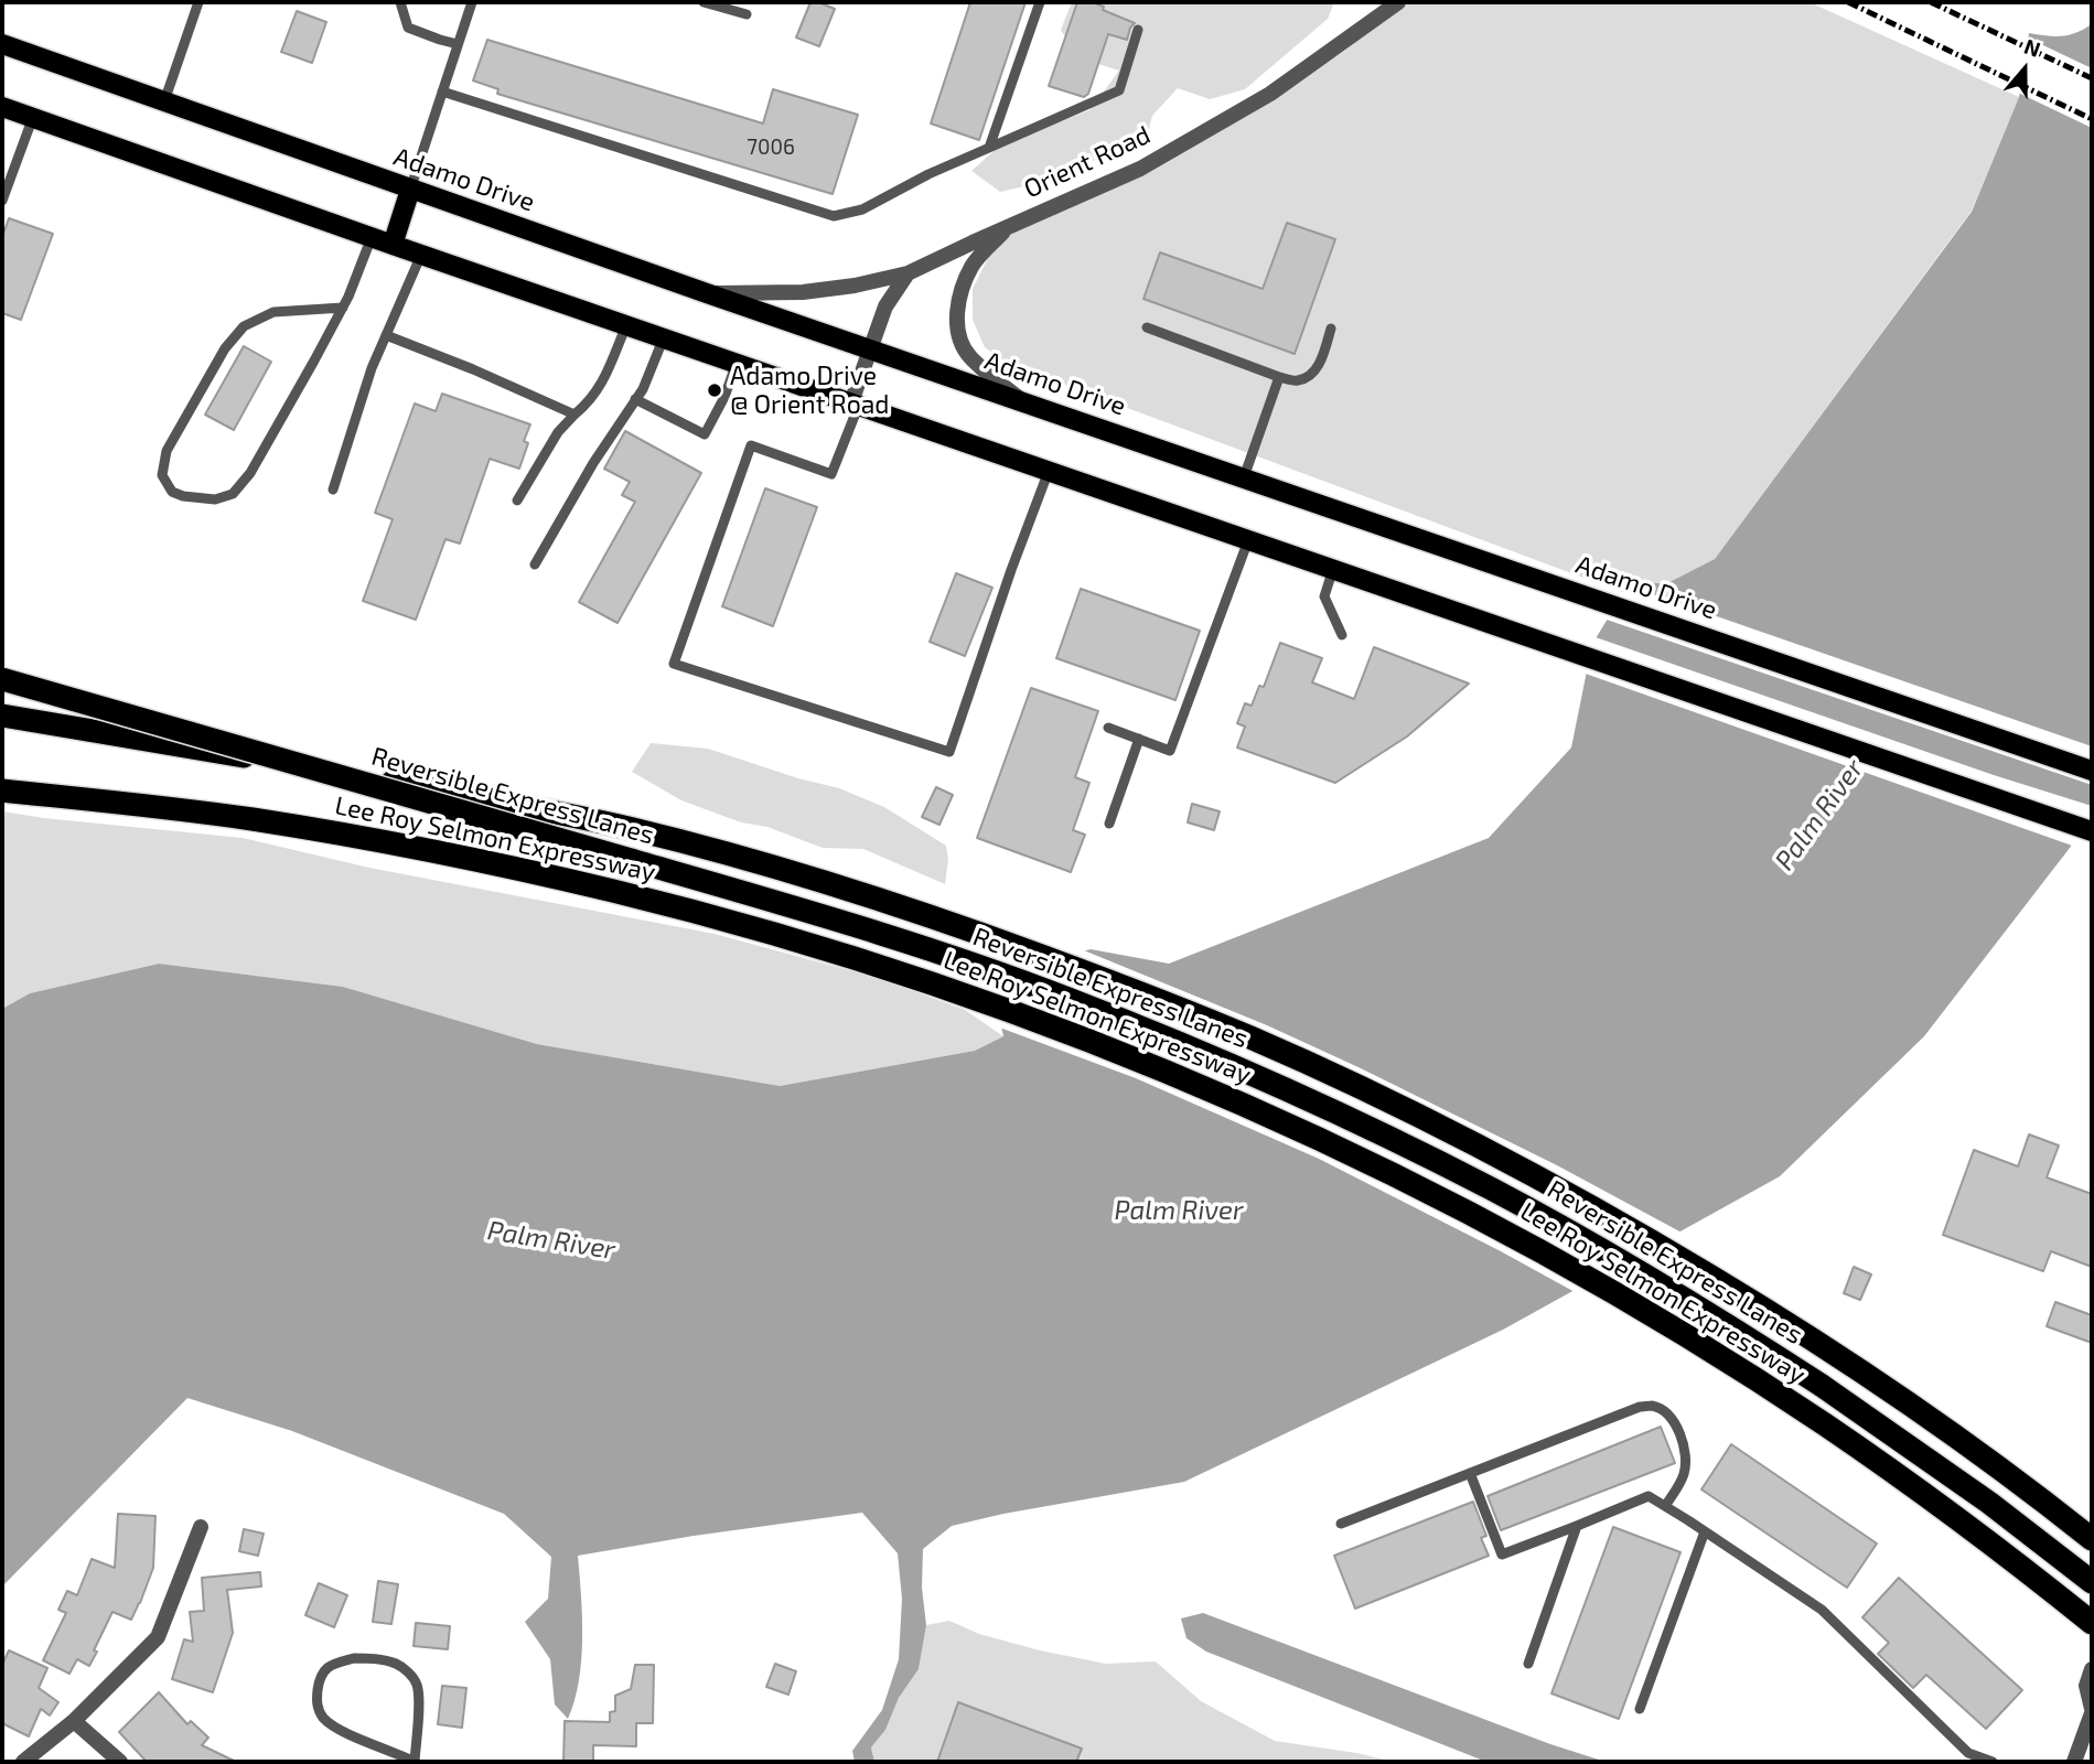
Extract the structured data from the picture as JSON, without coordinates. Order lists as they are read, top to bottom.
{
  "streets": {
    "highway": ["Reversible Express Lanes", "Lee Roy Selmon Expressway"],
    "main road": ["Adamo Drive"],
    "street": ["Orient Road"]
  },
  "crossings": [
    ["Orient Road", "Adamo Drive"]
  ],
  "water": ["Palm River"],
  "places": ["Adamo Drive @ Orient Road"],
  "house_numbers": ["7006"],
  "north": "top"
}
